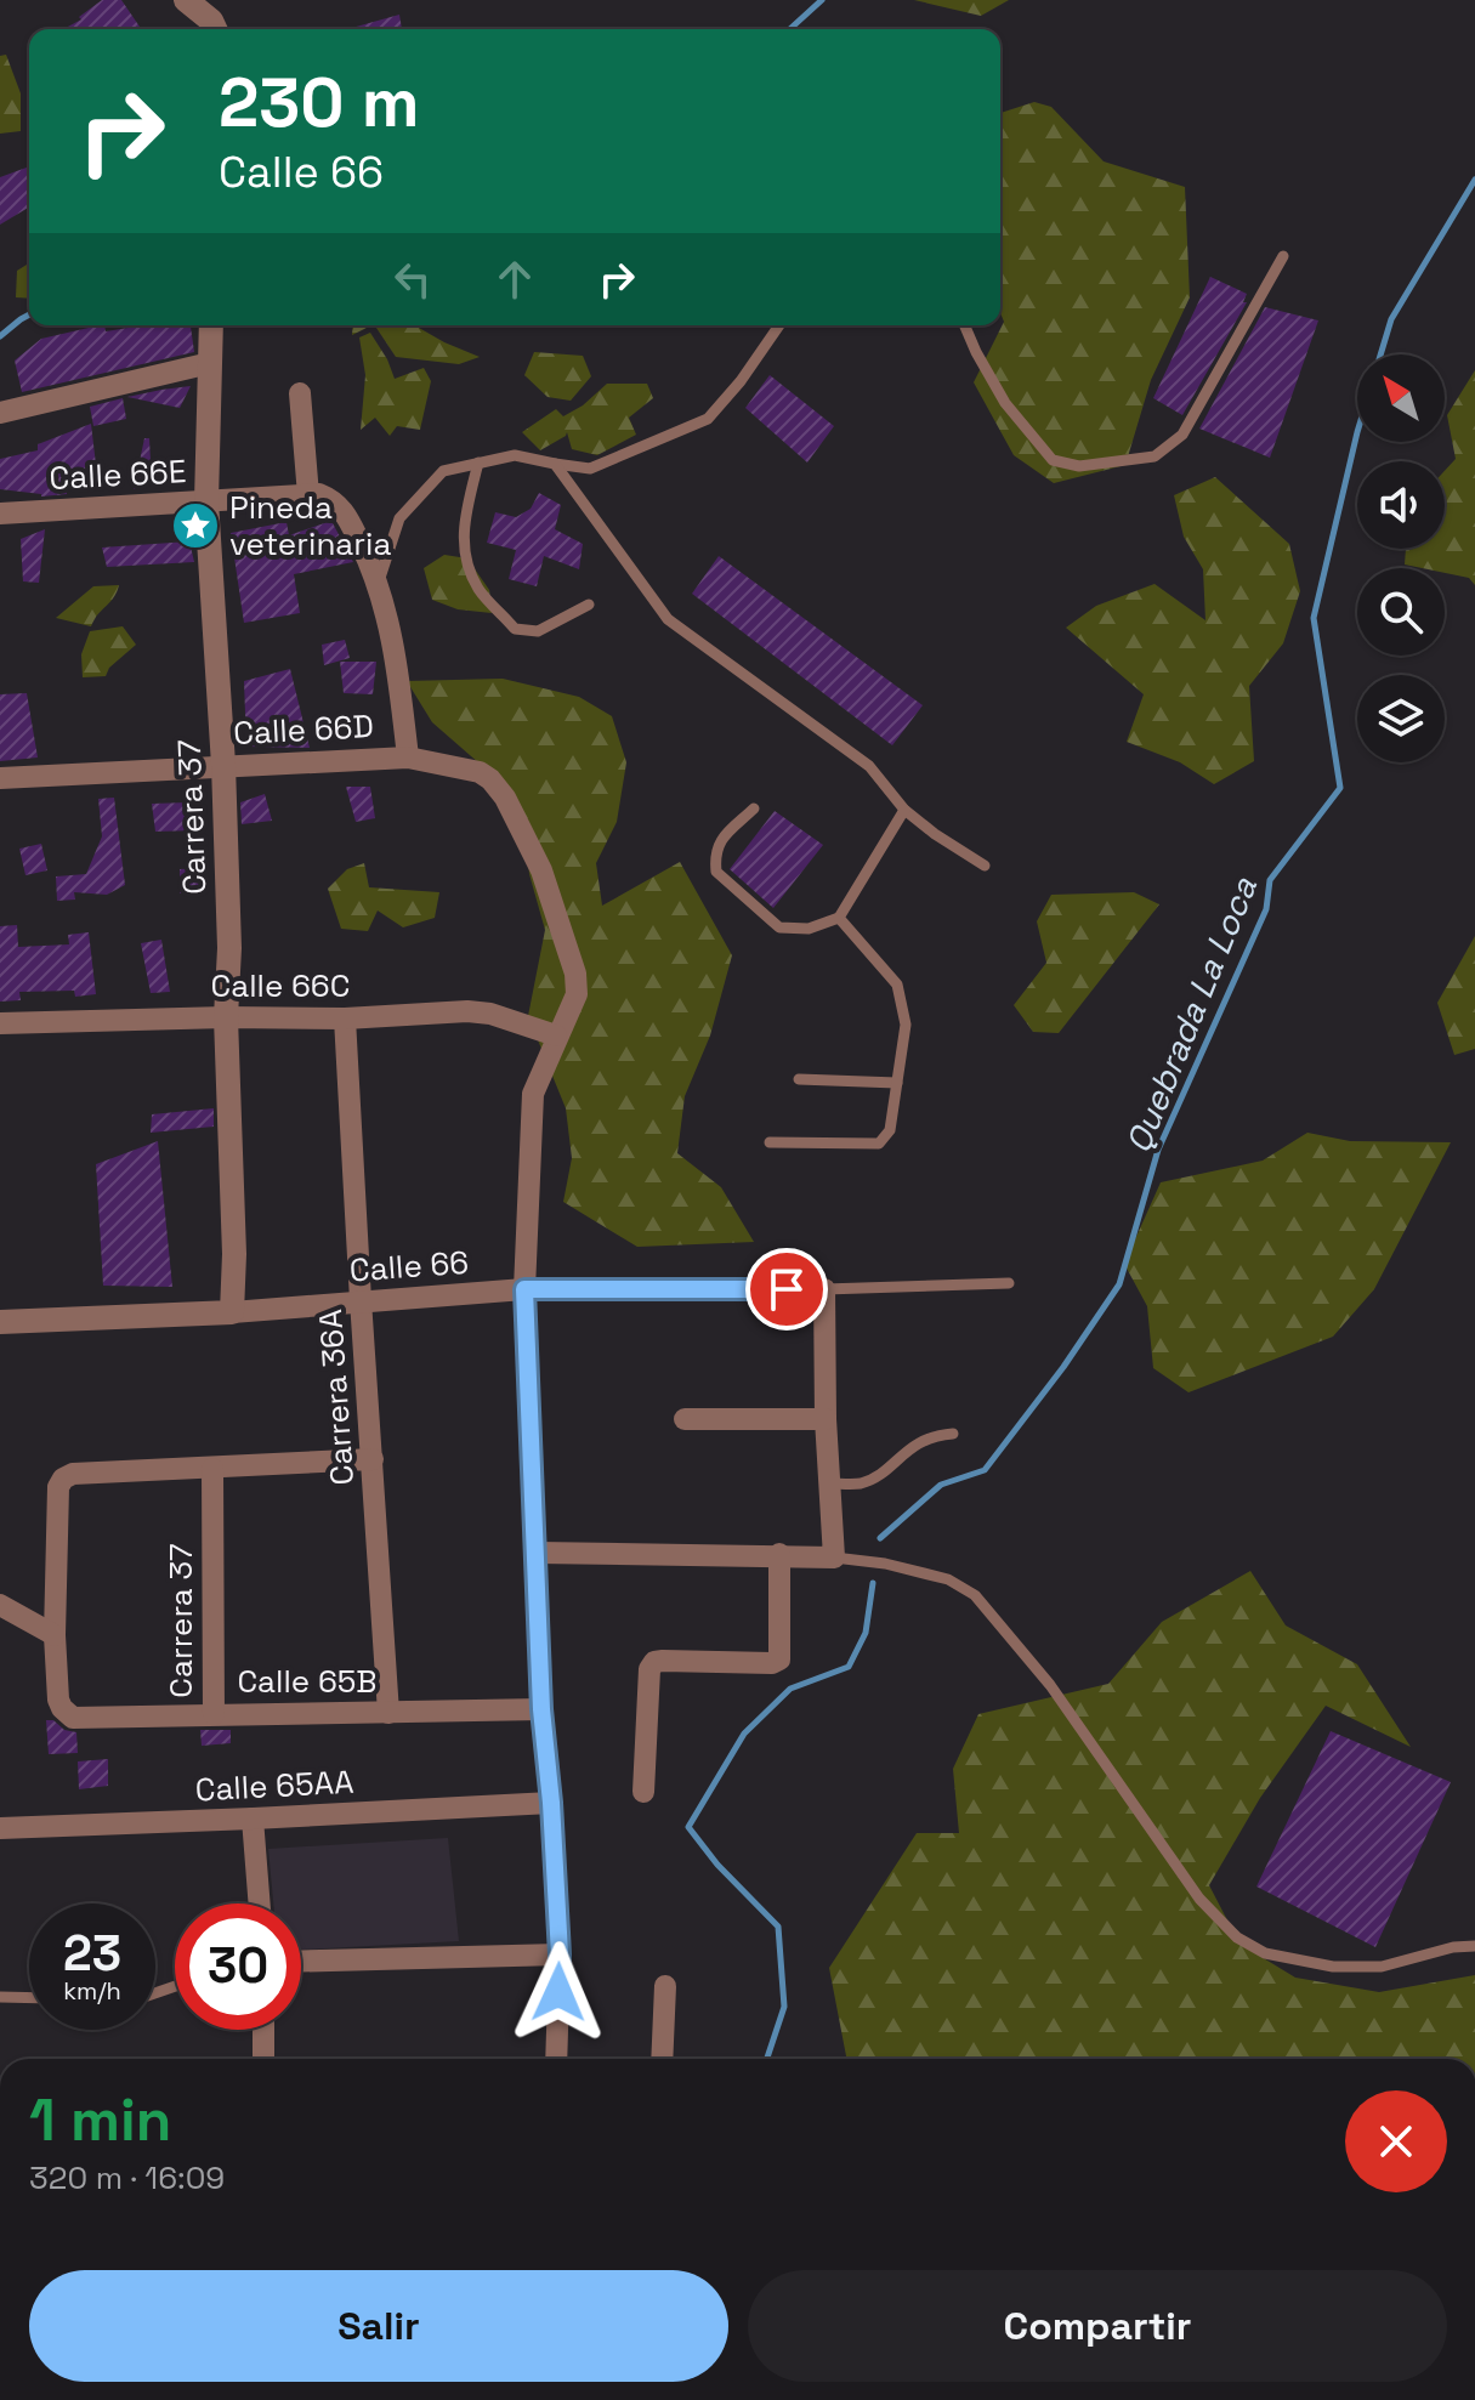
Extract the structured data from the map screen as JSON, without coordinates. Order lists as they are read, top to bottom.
{
  "streets": {
    "street": [
      "Calle 66E",
      "Calle 66D",
      "Carrera 37",
      "Calle 66C",
      "Calle 66",
      "Carrera 36A",
      "Calle 65B",
      "Calle 65AA"
    ]
  },
  "crossings": [
    ["Calle 66E", "Carrera 37"],
    ["Calle 66D", "Carrera 37"],
    ["Calle 66D", "Calle 66C"],
    ["Carrera 37", "Calle 66C"],
    ["Carrera 37", "Calle 66"],
    ["Carrera 37", "Calle 65B"],
    ["Calle 66C", "Carrera 36A"],
    ["Calle 66", "Carrera 36A"],
    ["Carrera 36A", "Calle 65B"]
  ],
  "water": ["Quebrada La Loca"],
  "places": {
    "place": ["Pineda veterinaria"]
  },
  "north": "top left",
  "page": {
    "turn": ["230 m", "Calle 66"],
    "speed": "23 km/h",
    "limit": "30",
    "heading": ["1 min", "320 m · 16:09"],
    "buttons": ["Salir", "Compartir"]
  }
}
